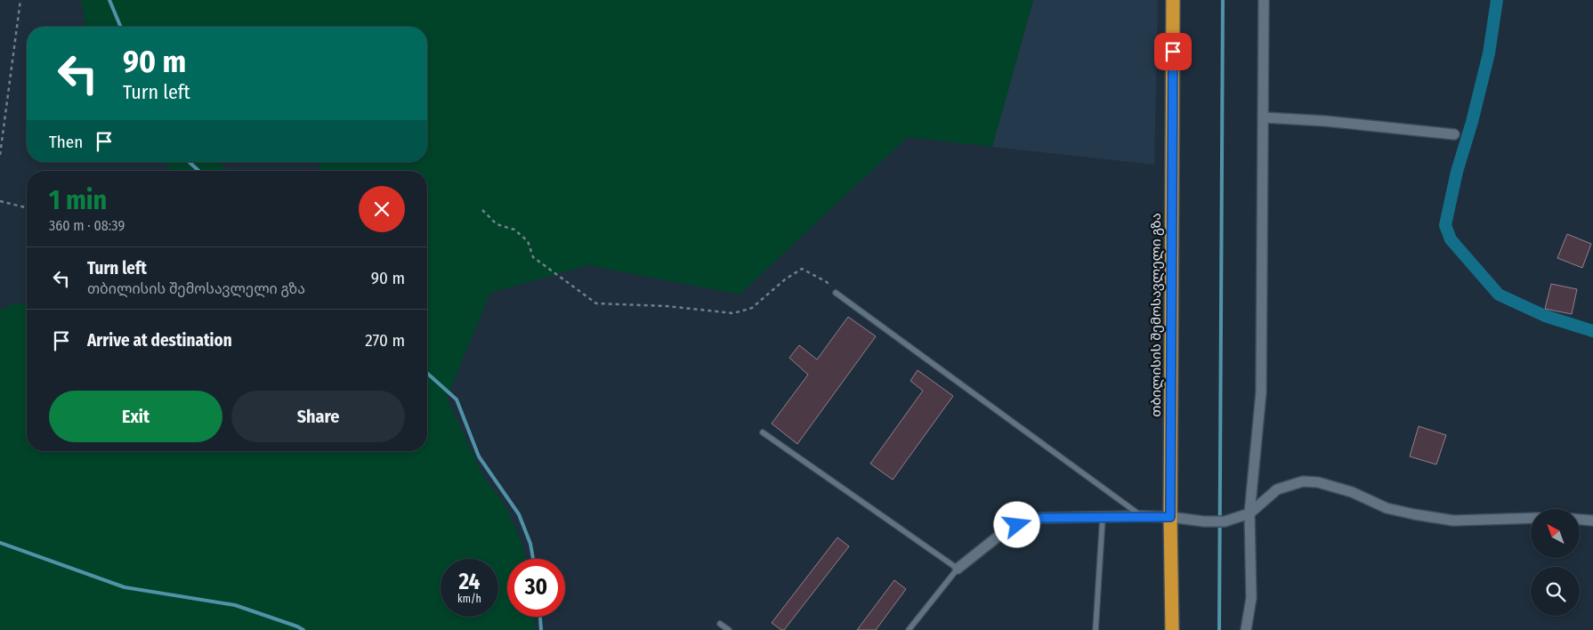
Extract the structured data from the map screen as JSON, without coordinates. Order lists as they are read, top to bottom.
{
  "streets": {
    "highway": ["თბილისის შემოსავლელი გზა"]
  },
  "north": "top left",
  "page": {
    "turn": ["90 m", "Turn left"],
    "then": "Then",
    "heading": ["1 min", "360 m · 08:39"],
    "list": [
      {
        "name": "Turn left",
        "note": "თბილისის შემოსავლელი გზა",
        "value": "90 m"
      },
      {
        "name": "Arrive at destination",
        "value": "270 m"
      }
    ],
    "buttons": ["Exit", "Share"],
    "speed": "24 km/h",
    "limit": "30"
  }
}
